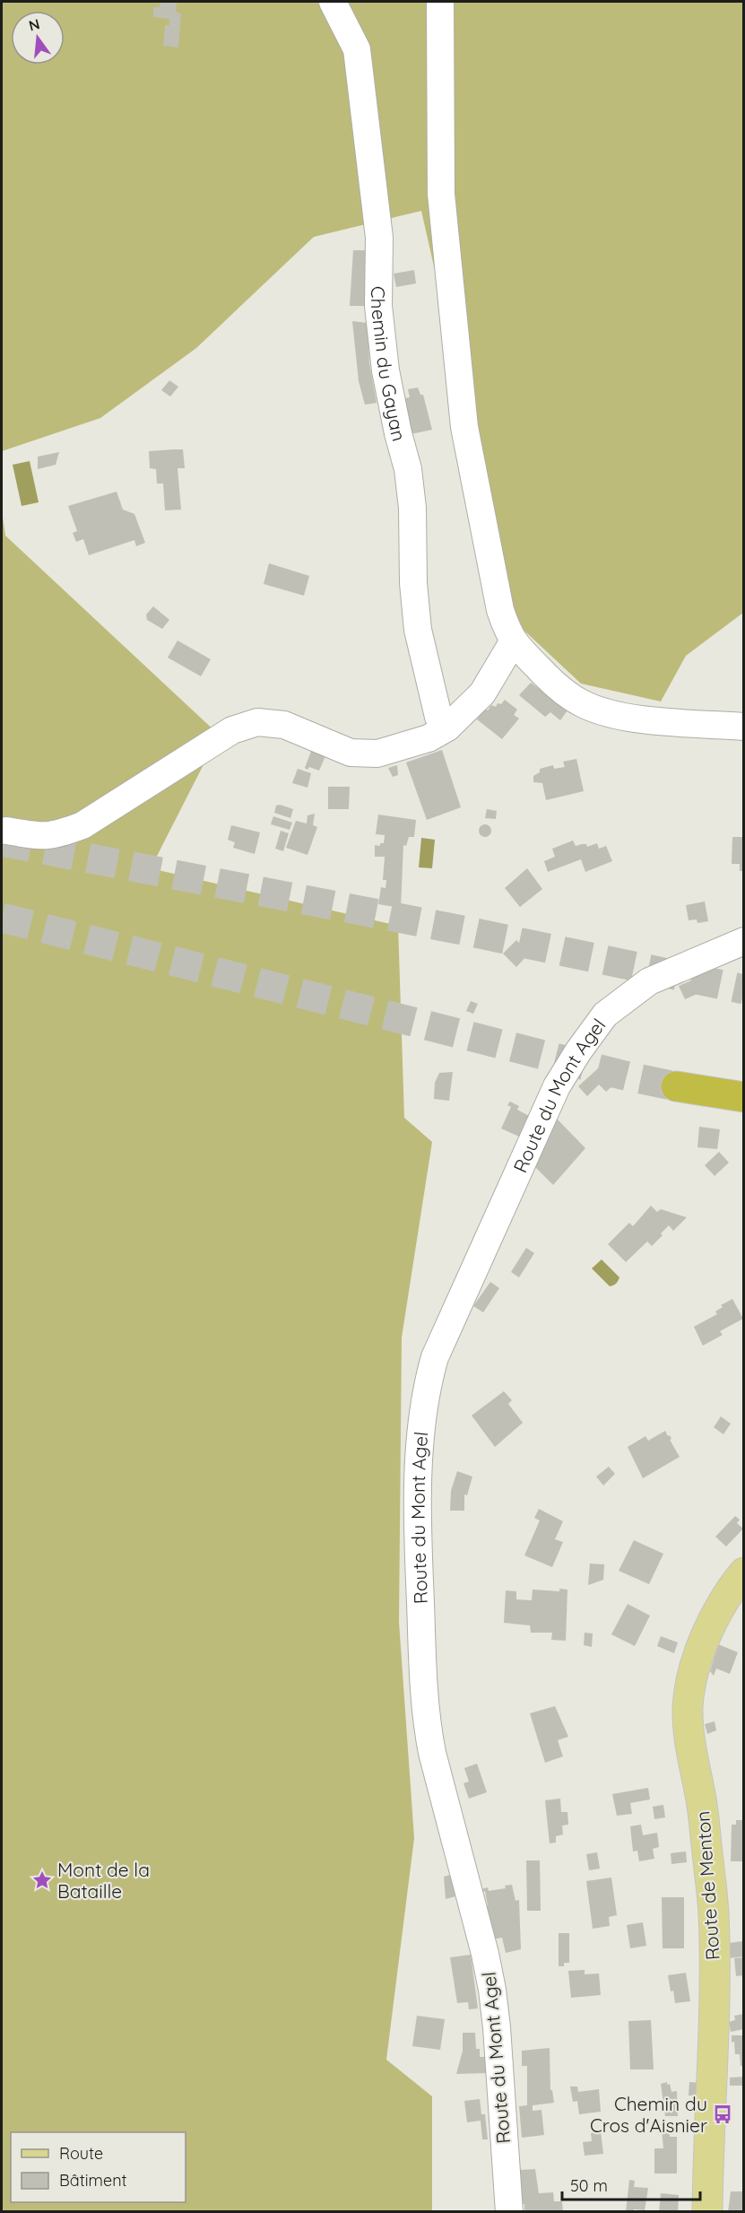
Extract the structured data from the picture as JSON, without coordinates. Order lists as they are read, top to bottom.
{
  "streets": {
    "main road": ["Route de Menton"],
    "street": ["Chemin du Gayan", "Route du Mont Agel"]
  },
  "places": {
    "place": ["Mont de la Bataille"],
    "bus stop": ["Chemin du Cros d'Aisnier"]
  },
  "legend": ["Route", "Bâtiment"],
  "scale_bar": "50 m",
  "north": "top"
}
